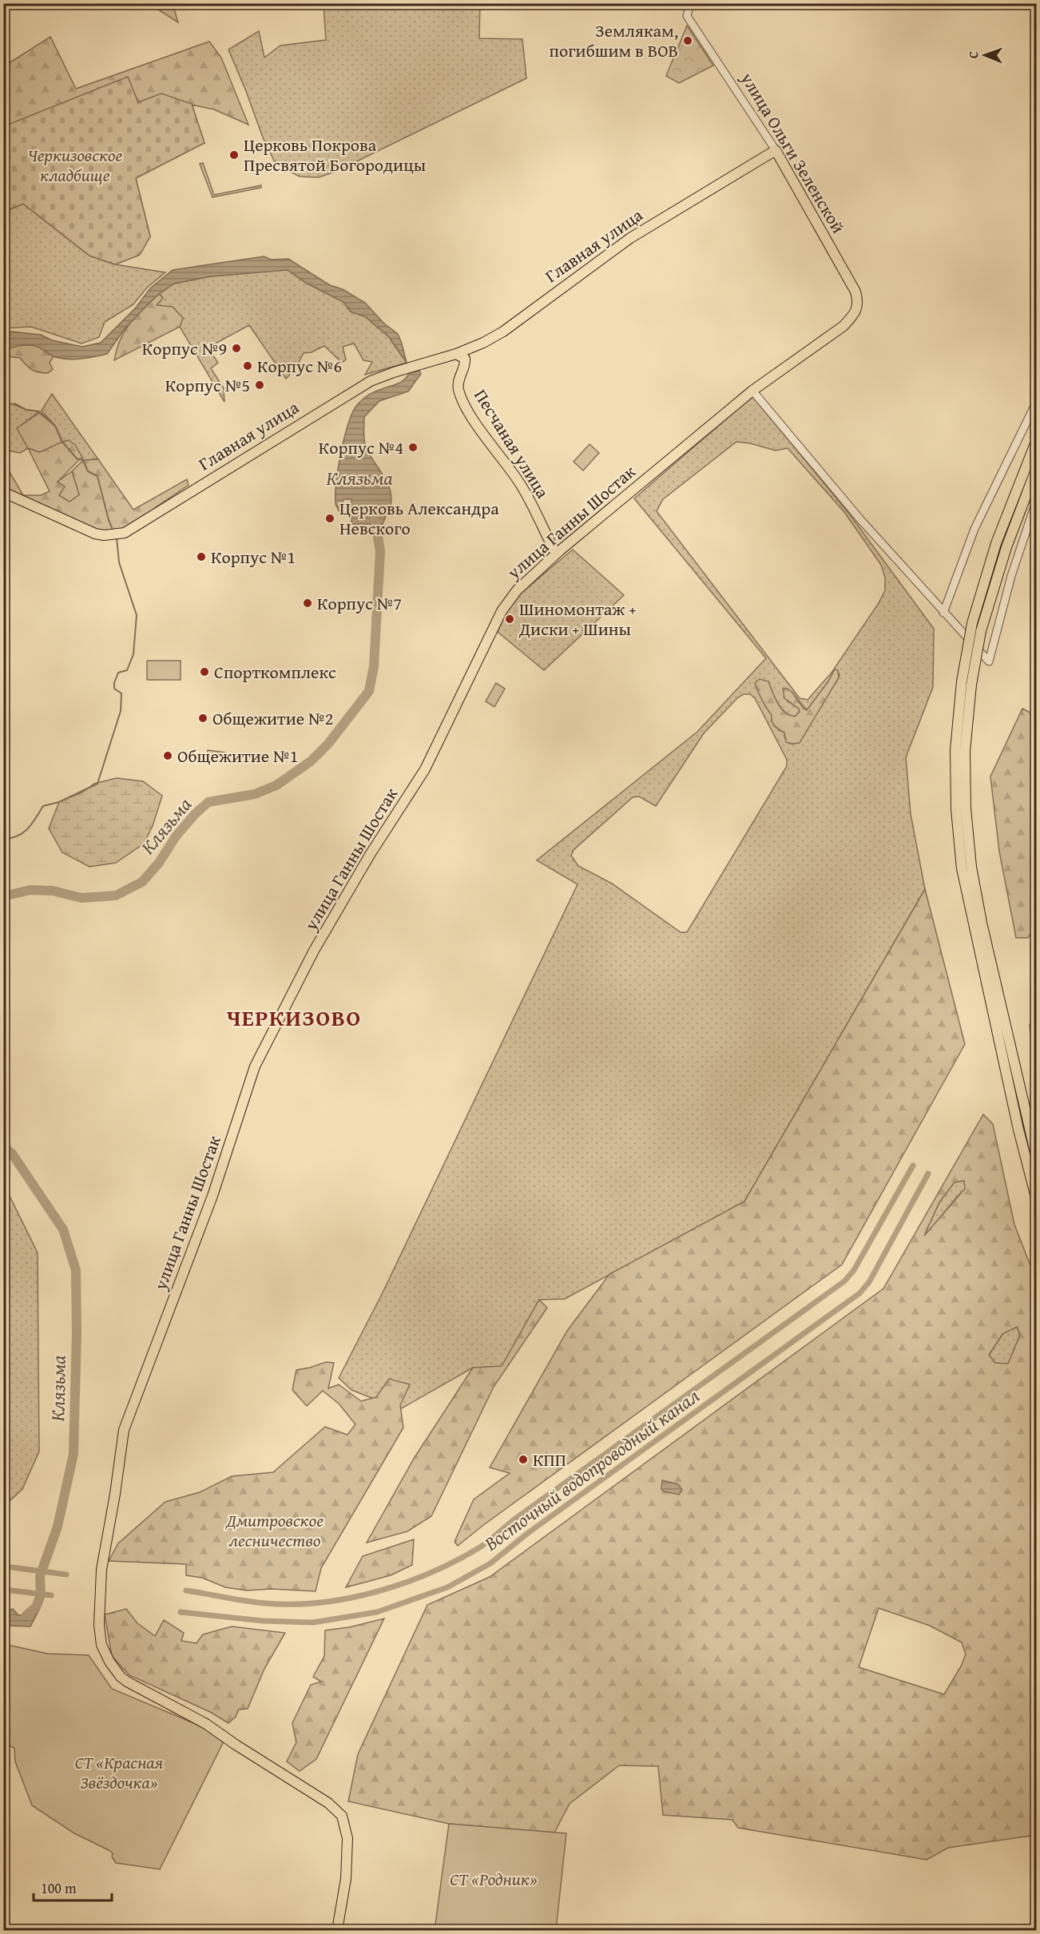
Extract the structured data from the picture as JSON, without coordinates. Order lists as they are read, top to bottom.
{
  "streets": {
    "main road": [
      "улица Ольги Зеленской",
      "Главная улица",
      "Песчаная улица",
      "улица Ганны Шостак"
    ]
  },
  "crossings": [
    ["улица Ольги Зеленской", "Главная улица"],
    ["улица Ольги Зеленской", "улица Ганны Шостак"],
    ["Главная улица", "Песчаная улица"],
    ["Песчаная улица", "улица Ганны Шостак"]
  ],
  "districts": ["ЧЕРКИЗОВО"],
  "water": ["Клязьма", "Восточный водопроводный канал"],
  "parks": [
    "Черкизовское кладбище",
    "Дмитровское лесничество",
    "СТ «Красная Звёздочка»",
    "СТ «Родник»"
  ],
  "places": [
    "Землякам, погибшим в ВОВ",
    "Церковь Покрова Пресвятой Богородицы",
    "Корпус №9",
    "Корпус №6",
    "Корпус №5",
    "Корпус №4",
    "Церковь Александра Невского",
    "Корпус №1",
    "Корпус №7",
    "Шиномонтаж + Диски + Шины",
    "Спорткомплекс",
    "Общежитие №2",
    "Общежитие №1",
    "КПП"
  ],
  "scale_bar": "100 m",
  "north": "left"
}
